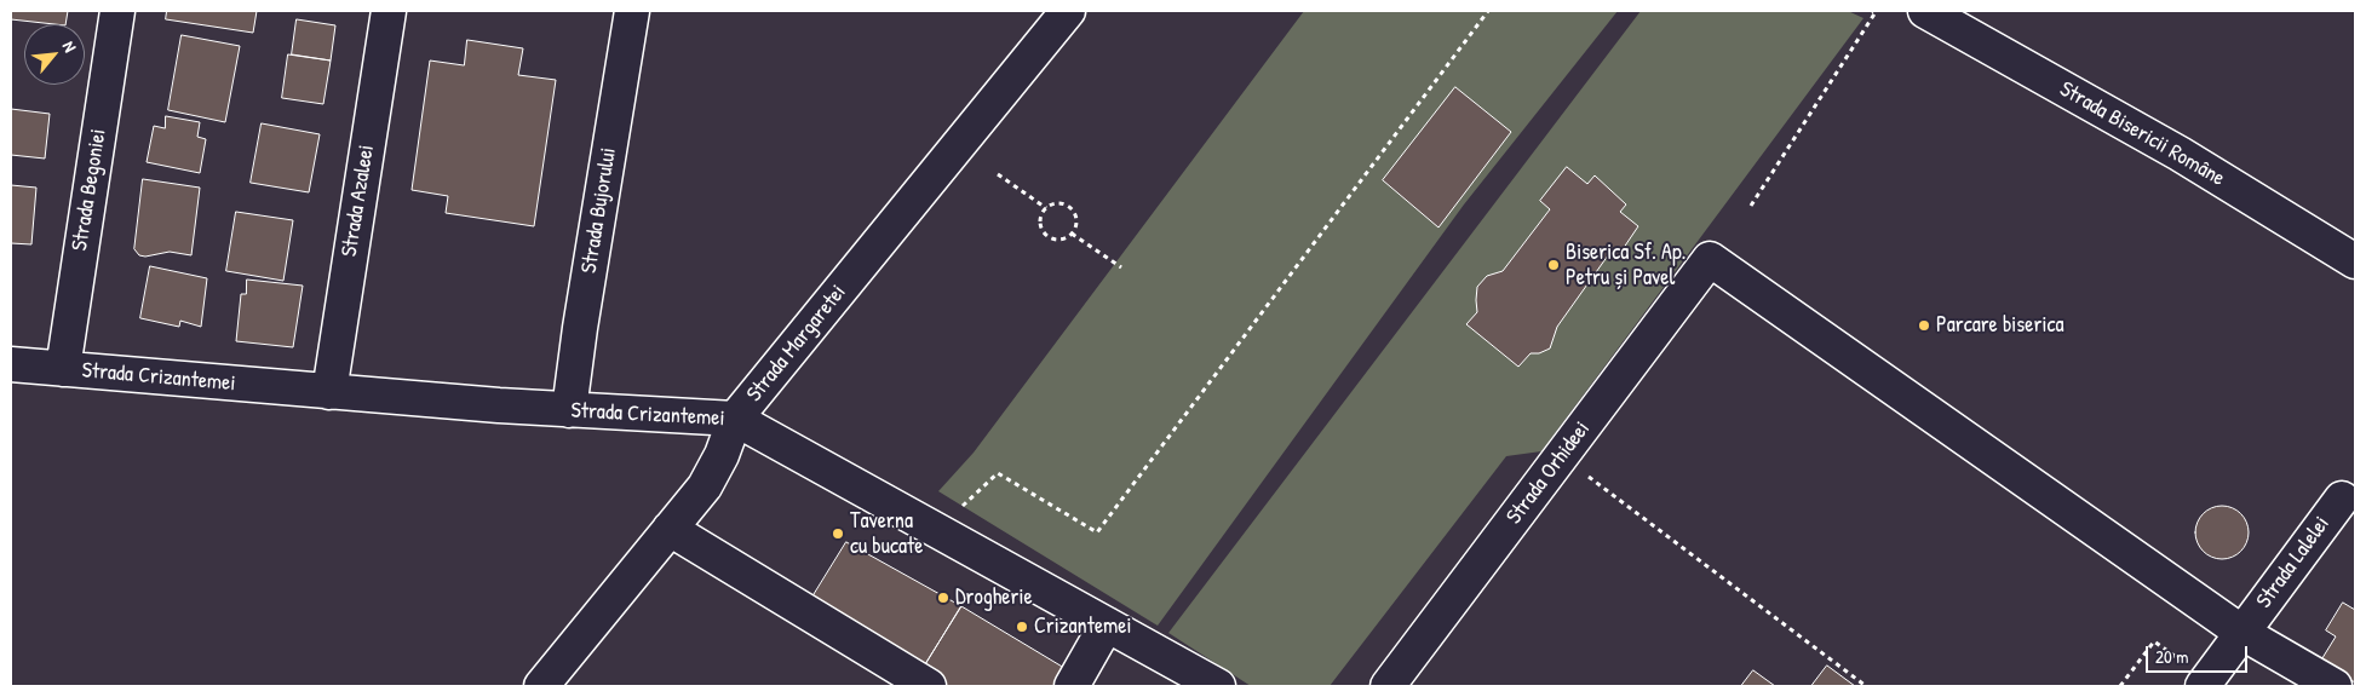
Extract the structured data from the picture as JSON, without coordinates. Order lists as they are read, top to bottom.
{
  "streets": {
    "street": [
      "Strada Bisericii Române",
      "Strada Begoniei",
      "Strada Azaleei",
      "Strada Bujorului",
      "Strada Margaretei",
      "Strada Crizantemei",
      "Strada Orhideei",
      "Strada Lalelei"
    ]
  },
  "crossings": [
    ["Strada Begoniei", "Strada Crizantemei"],
    ["Strada Azaleei", "Strada Crizantemei"],
    ["Strada Bujorului", "Strada Crizantemei"],
    ["Strada Margaretei", "Strada Crizantemei"],
    ["Strada Orhideei", "Strada Lalelei"]
  ],
  "places": [
    "Biserica Sf. Ap. Petru și Pavel",
    "Parcare biserica",
    "Taverna cu bucate",
    "Drogherie",
    "Crizantemei"
  ],
  "scale_bar": "20 m",
  "north": "top right"
}
